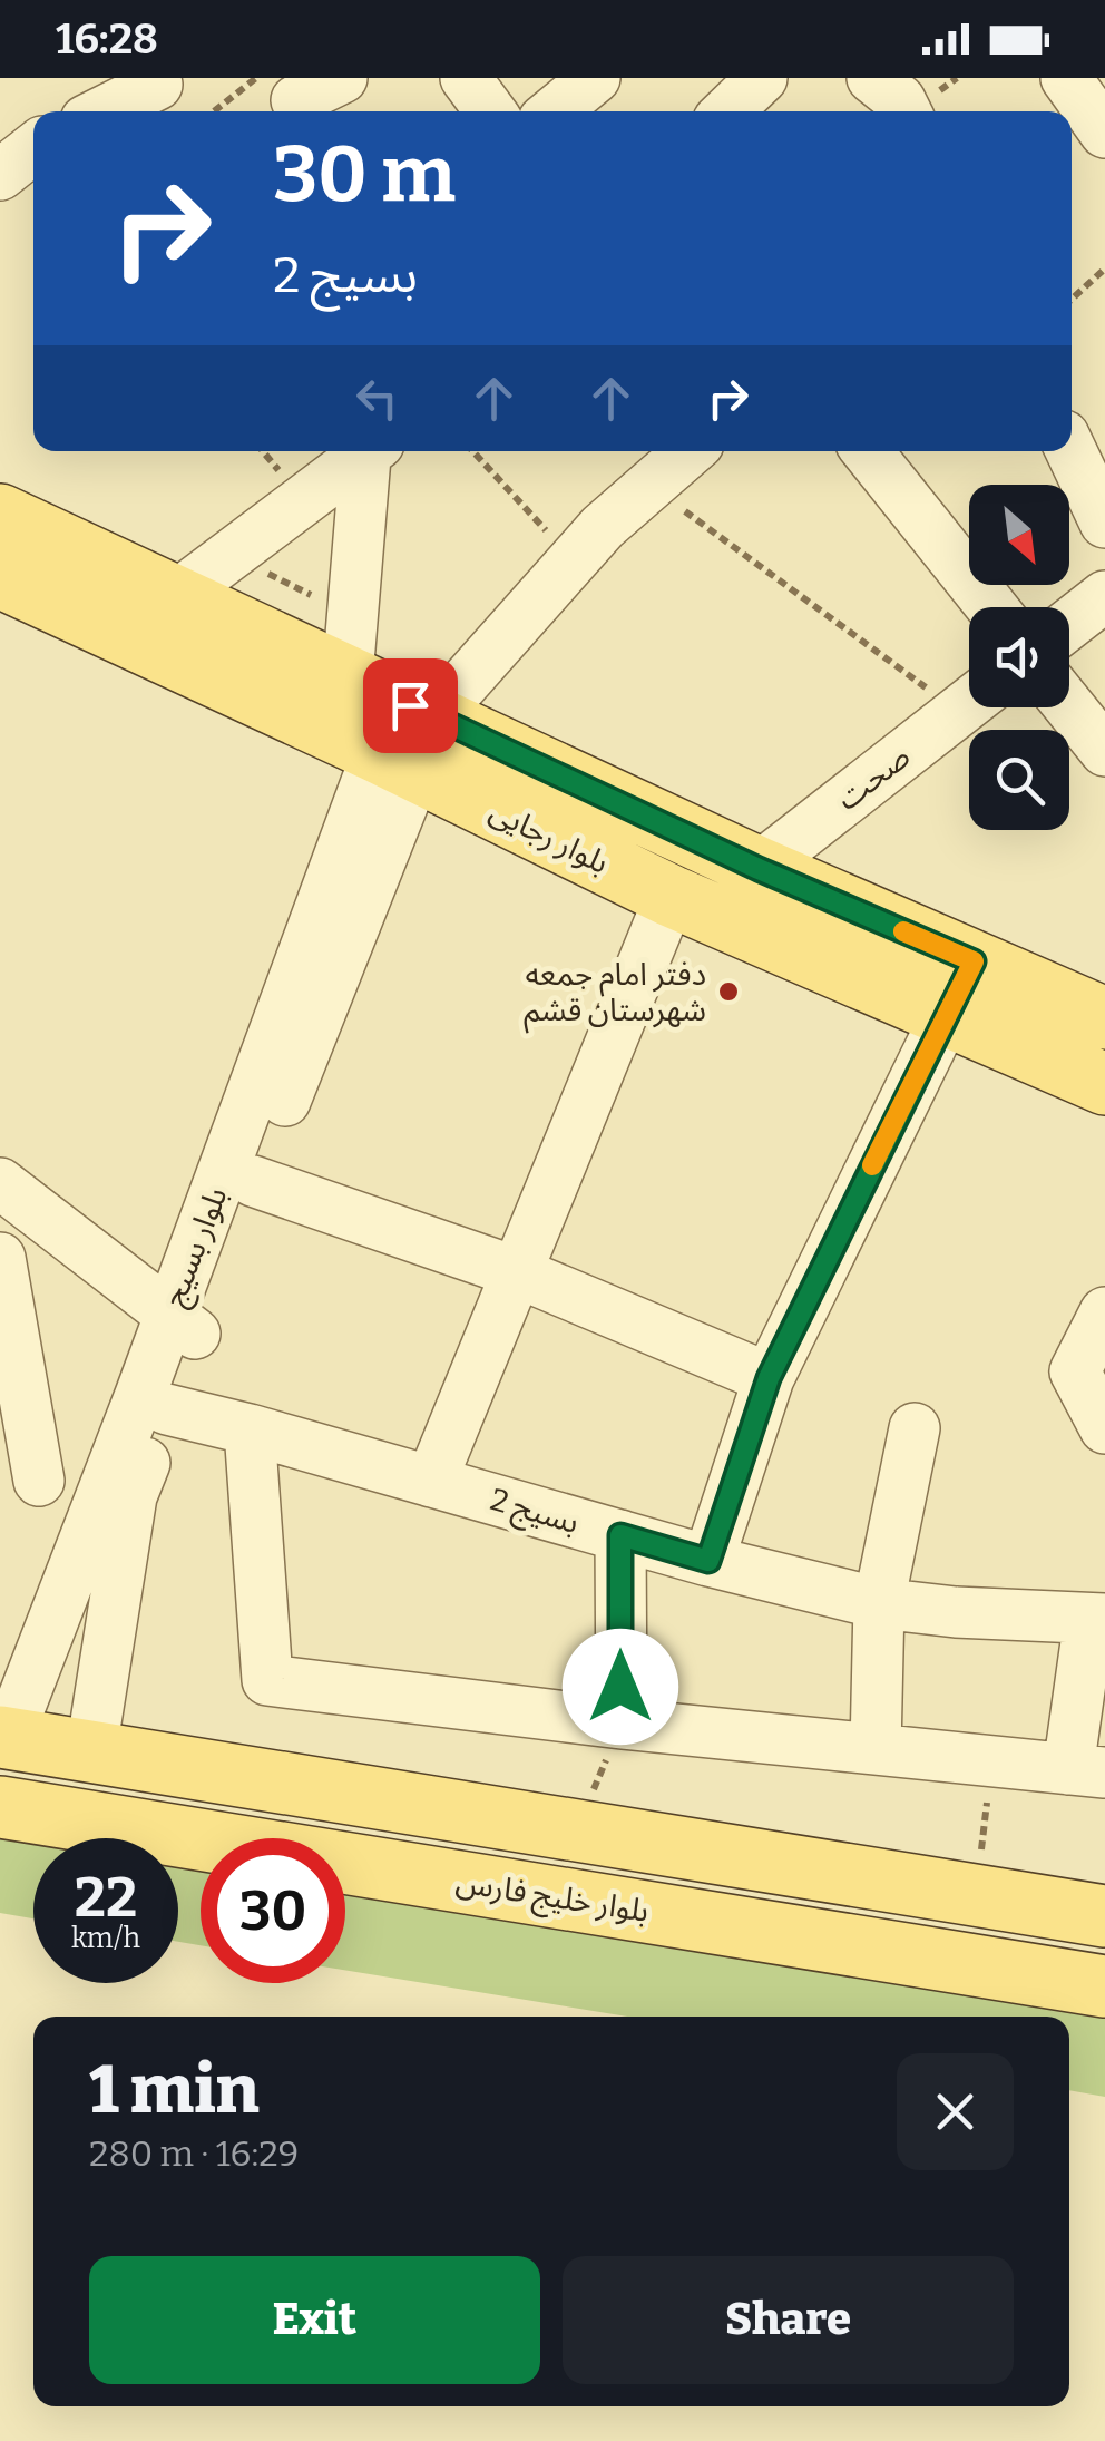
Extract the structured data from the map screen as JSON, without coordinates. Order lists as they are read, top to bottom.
{
  "streets": {
    "main road": ["بلوار رجایی", "بلوار خلیج فارس"],
    "street": ["صحت", "بلوار بسیج", "بسیج 2"]
  },
  "crossings": [
    ["صحت", "بلوار رجایی"],
    ["بلوار رجایی", "بلوار بسیج"],
    ["بلوار بسیج", "بسیج 2"]
  ],
  "places": ["دفتر امام جمعه شهرستان قشم"],
  "north": "bottom right",
  "page": {
    "status": "16:28",
    "turn": ["30 m", "بسیج 2"],
    "speed": "22 km/h",
    "limit": "30",
    "heading": ["1 min", "280 m · 16:29"],
    "buttons": ["Exit", "Share"]
  }
}
